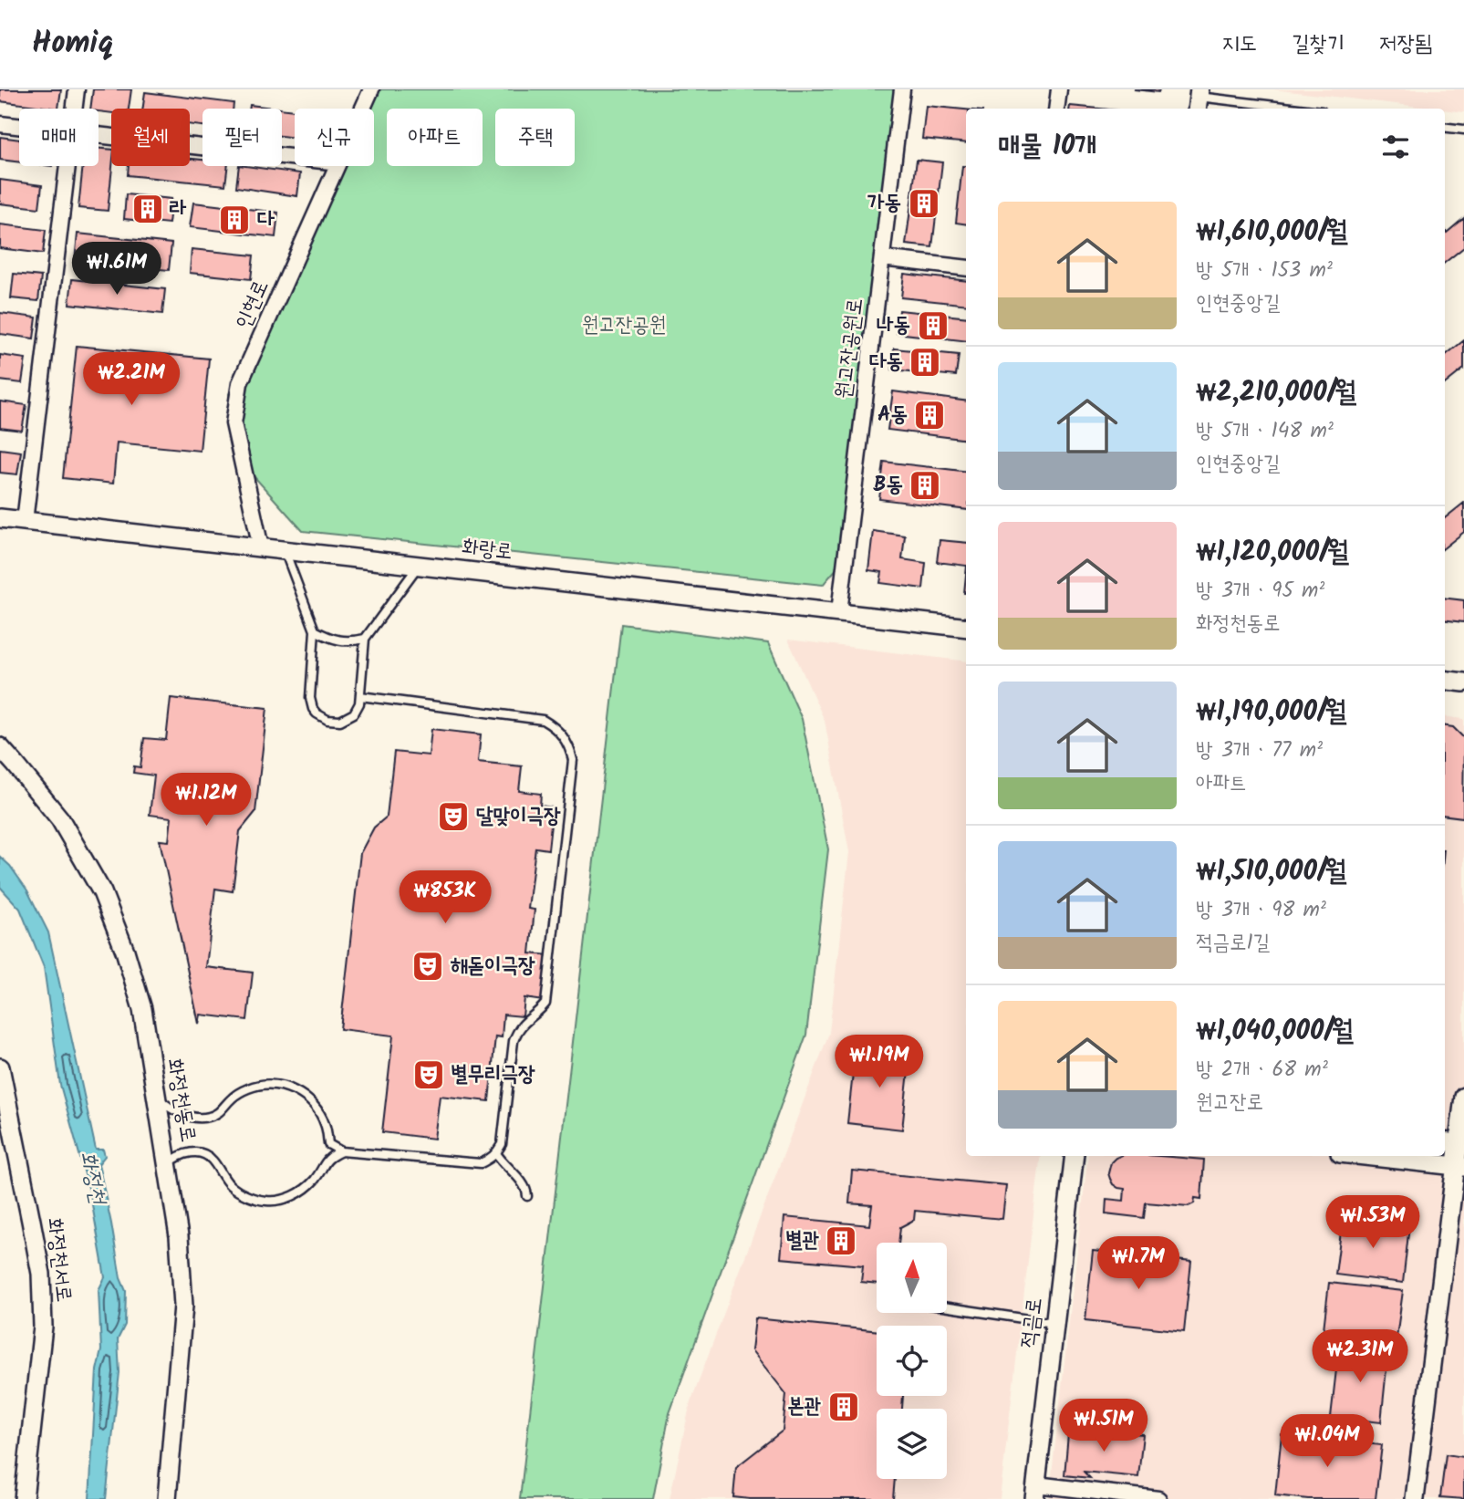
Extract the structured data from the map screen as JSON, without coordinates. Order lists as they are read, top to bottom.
{
  "streets": {
    "street": [
      "인현로",
      "원고잔공원로",
      "화랑로",
      "화정천동로",
      "화정천서로",
      "적금로"
    ]
  },
  "crossings": [
    ["인현로", "화랑로"],
    ["원고잔공원로", "화랑로"]
  ],
  "water": ["화정천"],
  "parks": ["원고잔공원"],
  "places": {
    "building": [
      "가동",
      "라",
      "다",
      "나동",
      "다동",
      "A동",
      "B동",
      "별관",
      "본관"
    ],
    "theatre": ["달맞이극장", "해돋이극장", "별무리극장"]
  },
  "north": "top",
  "page": {
    "header": "Homiq",
    "nav": ["지도", "길찾기", "저장됨"],
    "chip": [
      "매매",
      "월세",
      "필터",
      "신규",
      "아파트",
      "주택"
    ],
    "heading": "매물 10개",
    "list": [
      {
        "name": "₩1,610,000/월",
        "note": "방 5개 · 153 m² · 인현중앙길"
      },
      {
        "name": "₩2,210,000/월",
        "note": "방 5개 · 148 m² · 인현중앙길"
      },
      {
        "name": "₩1,120,000/월",
        "note": "방 3개 · 95 m² · 화정천동로"
      },
      {
        "name": "₩1,190,000/월",
        "note": "방 3개 · 77 m² · 아파트"
      },
      {
        "name": "₩1,510,000/월",
        "note": "방 3개 · 98 m² · 적금로1길"
      },
      {
        "name": "₩1,040,000/월",
        "note": "방 2개 · 68 m² · 원고잔로"
      }
    ],
    "price": [
      "₩1.61M",
      "₩2.21M",
      "₩1.12M",
      "₩853K",
      "₩1.19M",
      "₩1.53M",
      "₩1.7M",
      "₩2.31M",
      "₩1.51M",
      "₩1.04M"
    ]
  }
}
